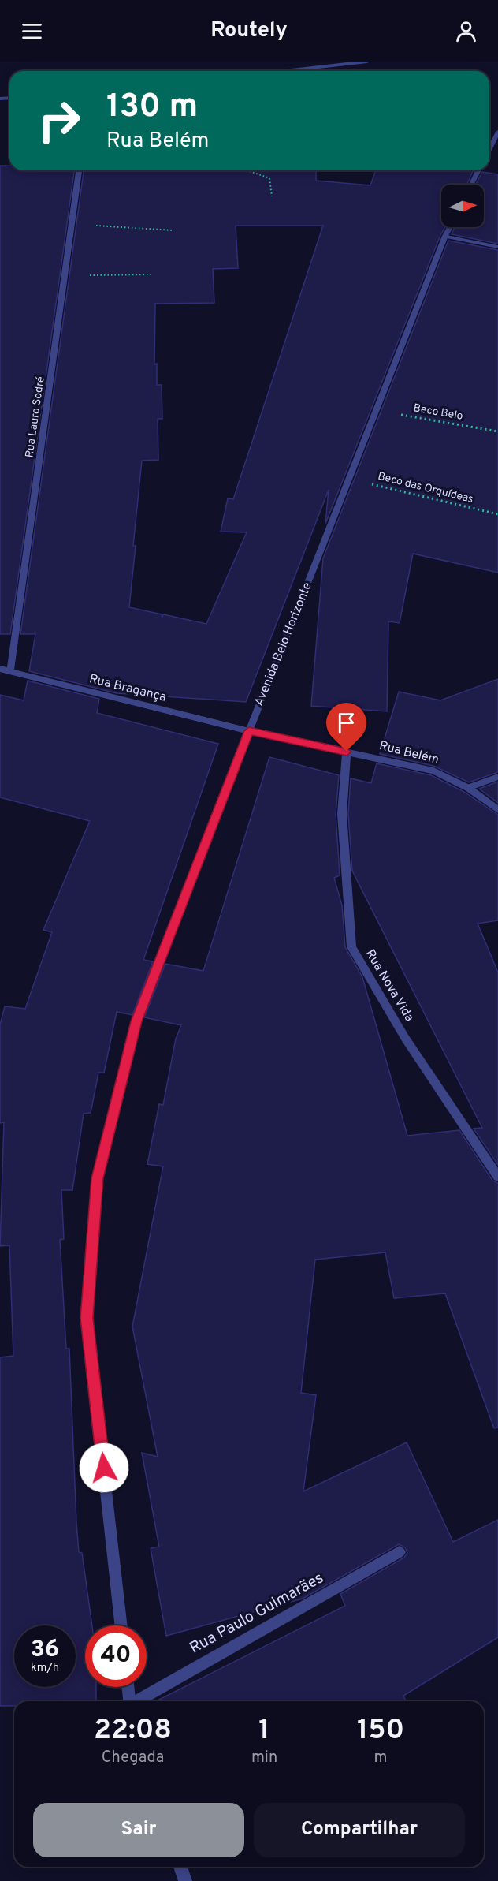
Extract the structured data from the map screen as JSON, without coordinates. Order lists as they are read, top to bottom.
{
  "streets": {
    "street": [
      "Rua Lauro Sodré",
      "Avenida Belo Horizonte",
      "Rua Bragança",
      "Rua Belém",
      "Rua Nova Vida",
      "Rua Paulo Guimarães"
    ],
    "path": ["Beco Belo", "Beco das Orquídeas"]
  },
  "crossings": [
    ["Beco Belo", "Avenida Belo Horizonte"],
    ["Rua Lauro Sodré", "Rua Bragança"],
    ["Beco das Orquídeas", "Avenida Belo Horizonte"],
    ["Avenida Belo Horizonte", "Rua Bragança"],
    ["Avenida Belo Horizonte", "Rua Belém"],
    ["Rua Bragança", "Rua Belém"],
    ["Rua Belém", "Rua Nova Vida"]
  ],
  "north": "right",
  "page": {
    "header": "Routely",
    "turn": ["130 m", "Rua Belém"],
    "speed": "36 km/h",
    "limit": "40",
    "eta": [
      "22:08",
      "Chegada",
      "1",
      "min",
      "150",
      "m"
    ],
    "buttons": ["Sair", "Compartilhar"]
  }
}
